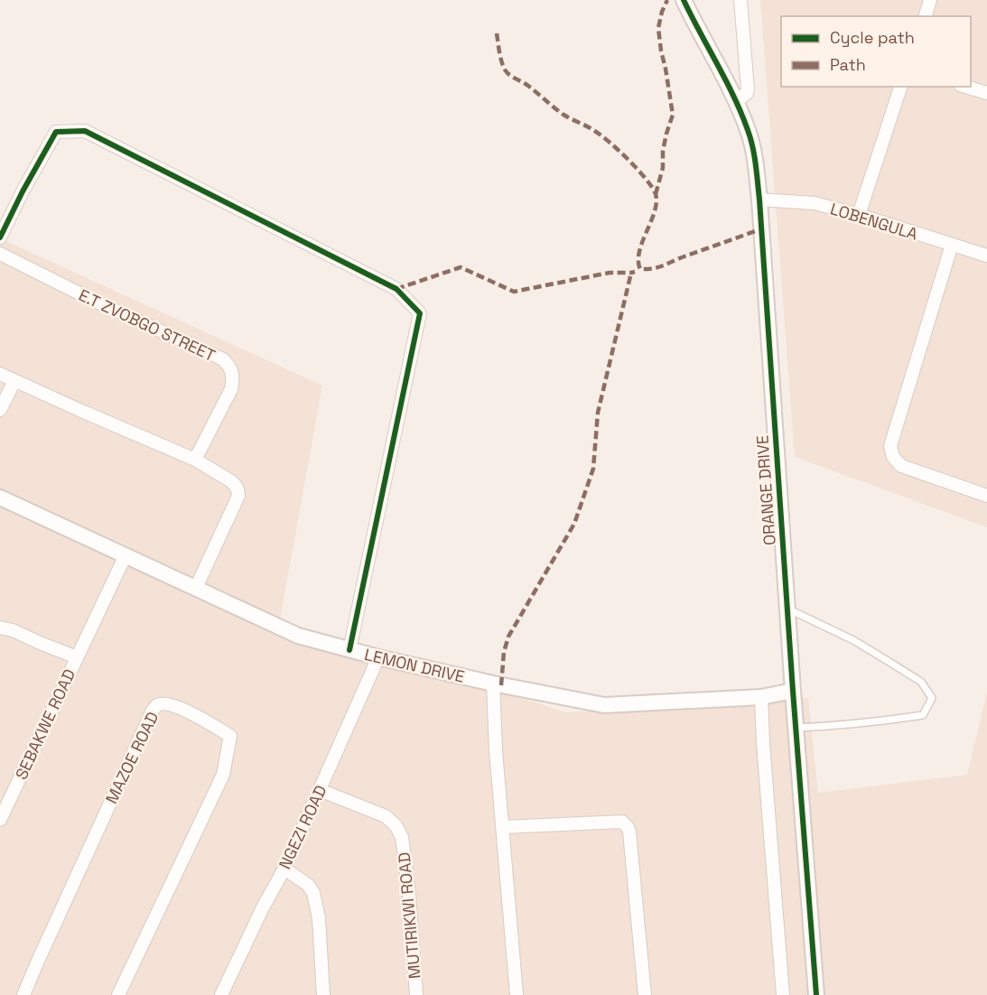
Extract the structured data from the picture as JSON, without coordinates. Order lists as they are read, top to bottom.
{
  "streets": {
    "street": [
      "LOBENGULA",
      "E.T ZVOBGO STREET",
      "ORANGE DRIVE",
      "LEMON DRIVE",
      "SEBAKWE ROAD",
      "MAZOE ROAD",
      "NGEZI ROAD",
      "MUTIRIKWI ROAD"
    ]
  },
  "crossings": [
    ["LOBENGULA", "ORANGE DRIVE"],
    ["ORANGE DRIVE", "LEMON DRIVE"],
    ["LEMON DRIVE", "SEBAKWE ROAD"],
    ["LEMON DRIVE", "NGEZI ROAD"],
    ["NGEZI ROAD", "MUTIRIKWI ROAD"]
  ],
  "legend": ["Cycle path", "Path"]
}
